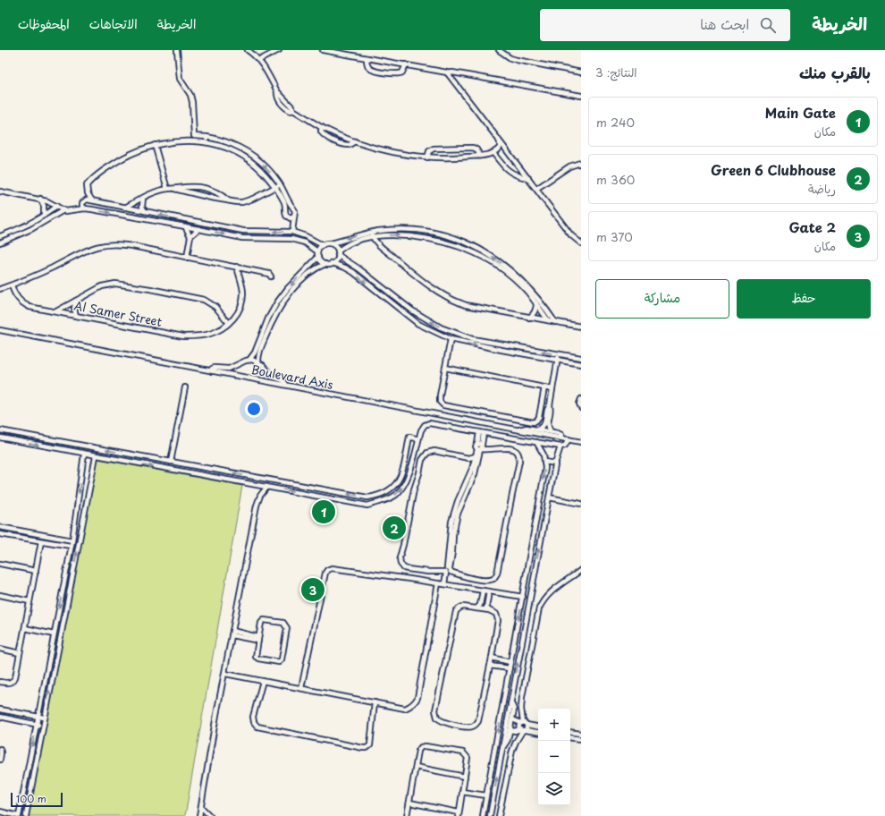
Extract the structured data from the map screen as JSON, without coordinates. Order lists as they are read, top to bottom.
{
  "streets": {
    "street": ["Al Samer Street", "Boulevard Axis"]
  },
  "scale_bar": "100 m",
  "page": {
    "header": "الخريطة",
    "search": "ابحث هنا",
    "nav": ["الخريطة", "الاتجاهات", "المحفوظات"],
    "heading": ["بالقرب منك", "النتائج: 3"],
    "list": [
      {
        "mark": "1",
        "name": "Main Gate",
        "note": "مكان",
        "value": "240 m"
      },
      {
        "mark": "2",
        "name": "Green 6 Clubhouse",
        "note": "رياضة",
        "value": "360 m"
      },
      {
        "mark": "3",
        "name": "Gate 2",
        "note": "مكان",
        "value": "370 m"
      }
    ],
    "buttons": ["حفظ", "مشاركة"],
    "pins": ["1", "2", "3"],
    "map_buttons": ["+", "−"],
    "scale": "100 m"
  }
}
